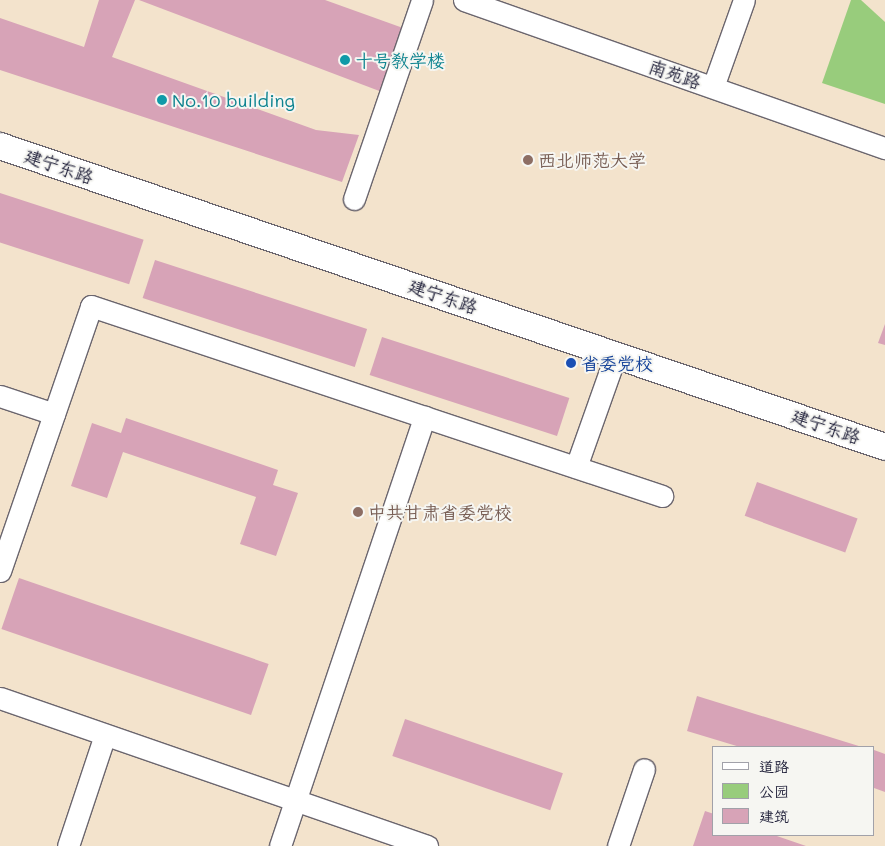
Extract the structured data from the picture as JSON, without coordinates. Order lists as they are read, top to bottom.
{
  "streets": {
    "main road": ["建宁东路"],
    "street": ["南苑路"]
  },
  "places": [
    "十号教学楼",
    "No.10 building",
    "西北师范大学",
    "省委党校",
    "中共甘肃省委党校"
  ],
  "legend": ["道路", "公园", "建筑"]
}
